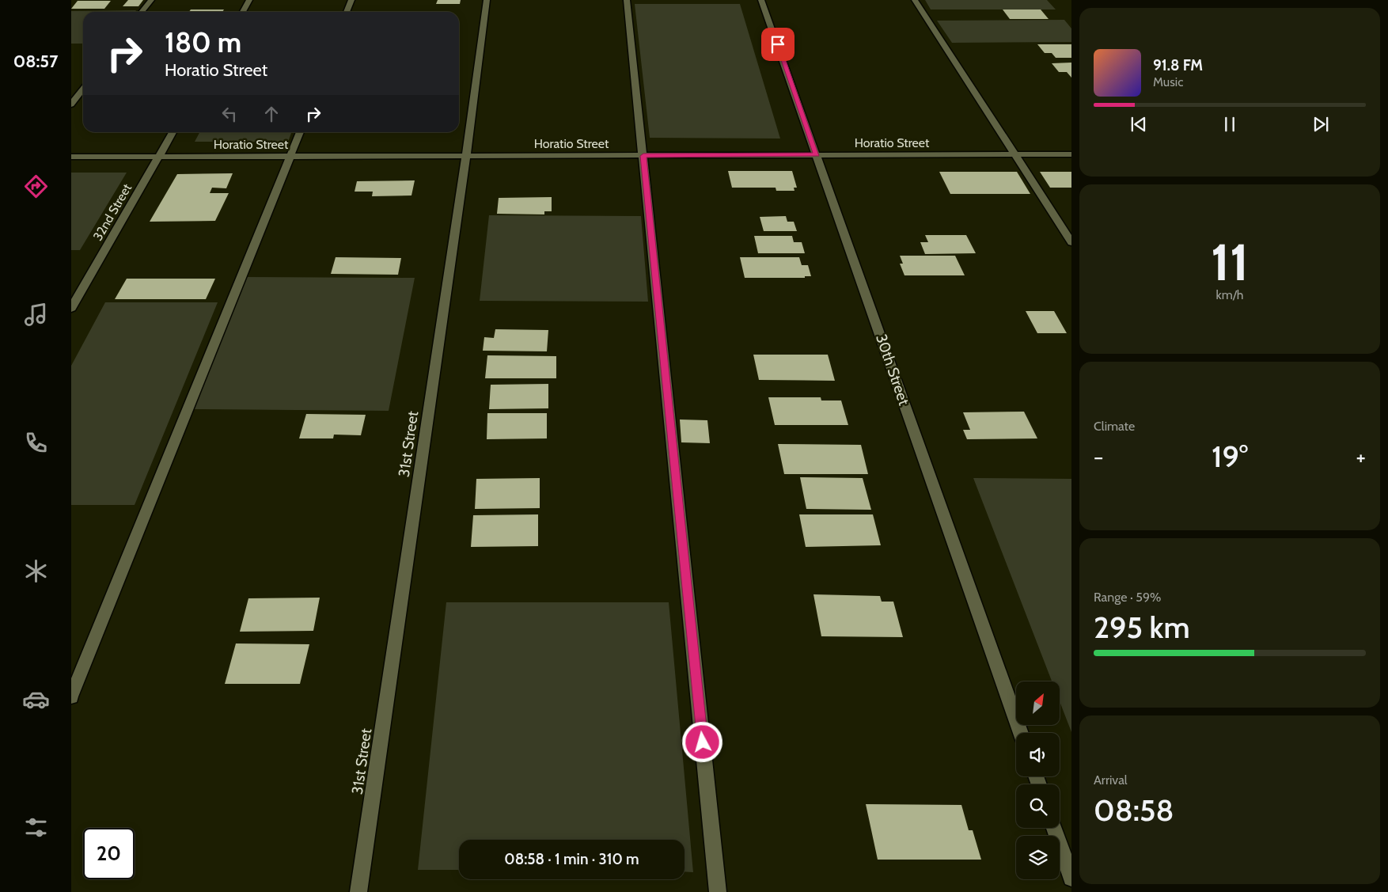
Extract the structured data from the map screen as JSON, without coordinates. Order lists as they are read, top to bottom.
{
  "streets": {
    "street": [
      "Horatio Street",
      "32nd Street",
      "30th Street",
      "31st Street"
    ]
  },
  "crossings": [
    ["Horatio Street", "32nd Street"],
    ["Horatio Street", "30th Street"],
    ["Horatio Street", "31st Street"]
  ],
  "north": "top right",
  "page": {
    "tabs": "08:57",
    "turn": ["180 m", "Horatio Street"],
    "song": ["91.8 FM", "Music"],
    "tile": [
      ["11", "km/h"],
      "Climate",
      ["Range · 59%", "295 km"],
      ["Arrival", "08:58"]
    ],
    "heat": ["−", "19°", "+"],
    "limit": "20",
    "trip": "08:58 · 1 min · 310 m"
  }
}
